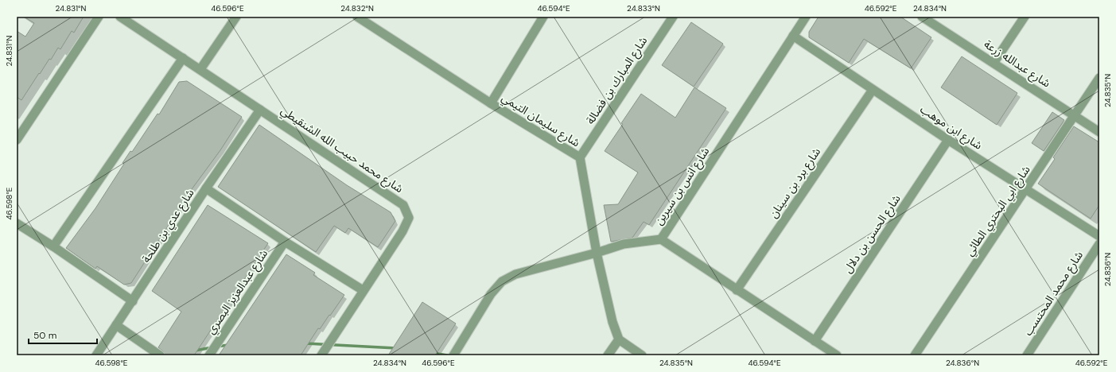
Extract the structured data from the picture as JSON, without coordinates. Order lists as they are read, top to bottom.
{
  "streets": {
    "street": [
      "شارع عبدالله زرعة",
      "شارع المبارك بن فضالة",
      "شارع سليمان التيمي",
      "شارع ابن موهب",
      "شارع محمد حبيب الله الشنقيطي",
      "شارع برد بن سينان",
      "شارع انس بن سيرين",
      "شارع ابي البحتري الطائي",
      "شارع عدي بن طلحة",
      "شارع الحسن بن دلال",
      "شارع عبدالعزيز البصري",
      "شارع محمد المحتسب"
    ]
  },
  "crossings": [
    ["شارع عبدالله زرعة", "شارع ابي البحتري الطائي"],
    ["شارع المبارك بن فضالة", "شارع سليمان التيمي"],
    ["شارع ابن موهب", "شارع برد بن سينان"],
    ["شارع ابن موهب", "شارع انس بن سيرين"],
    ["شارع ابن موهب", "شارع ابي البحتري الطائي"],
    ["شارع ابن موهب", "شارع الحسن بن دلال"],
    ["شارع محمد حبيب الله الشنقيطي", "شارع عدي بن طلحة"],
    ["شارع برد بن سينان", "شارع انس بن سيرين"],
    ["شارع انس بن سيرين", "شارع الحسن بن دلال"]
  ],
  "scale_bar": "50 m",
  "coordinates": [
    "24.831°N",
    "46.596°E",
    "24.832°N",
    "46.594°E",
    "24.833°N",
    "46.592°E",
    "24.834°N",
    "24.835°N",
    "46.598°E",
    "24.836°N"
  ]
}
